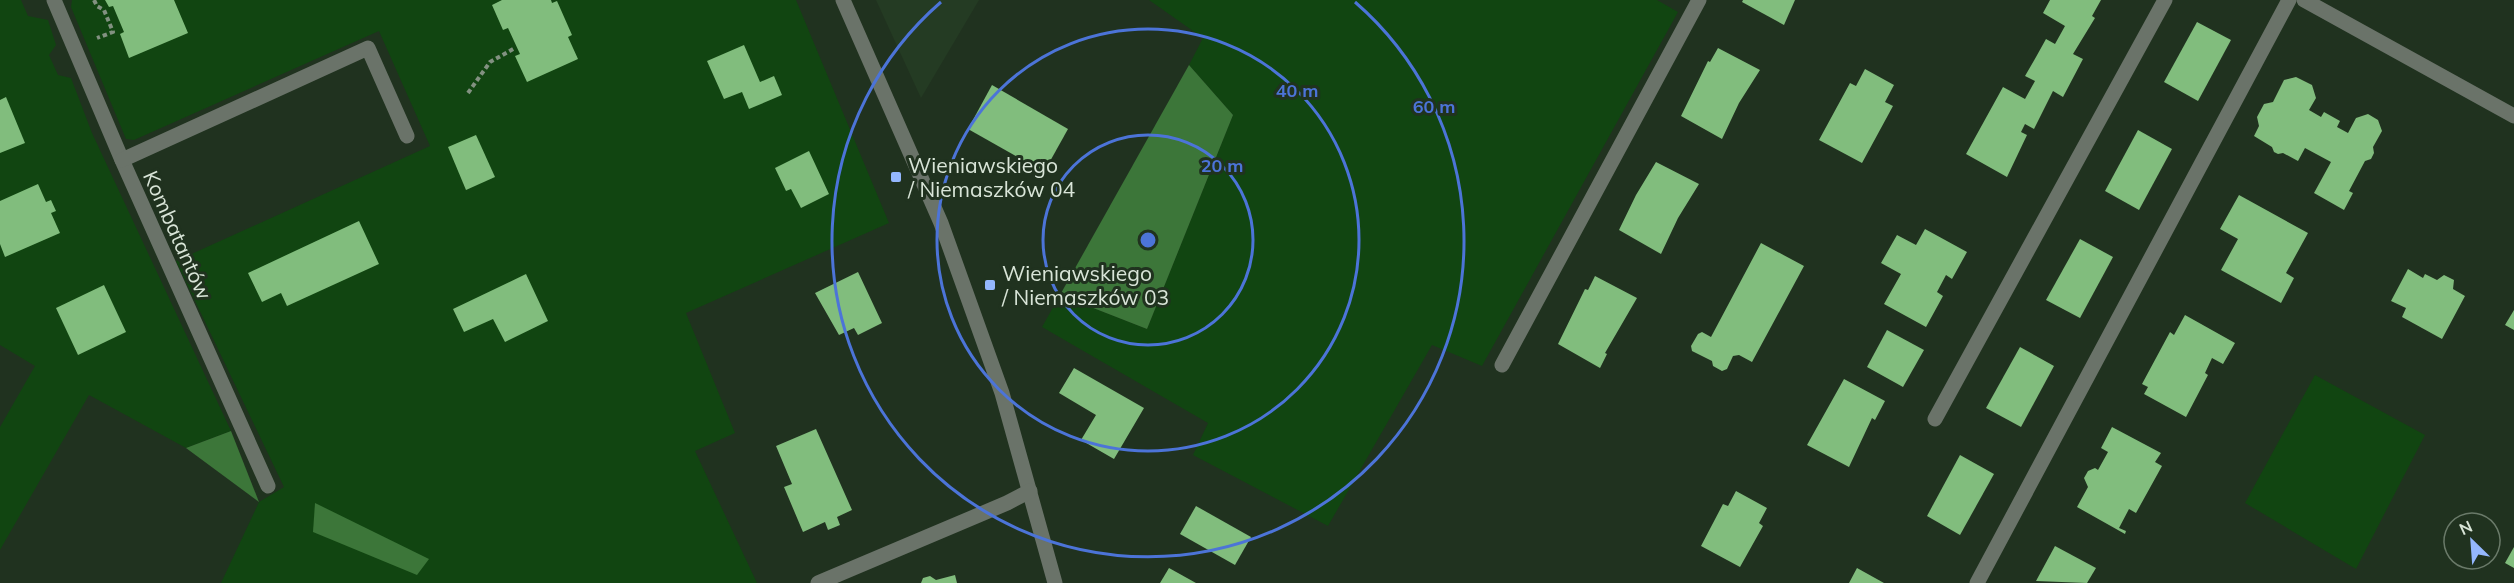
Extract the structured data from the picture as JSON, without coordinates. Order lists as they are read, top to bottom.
{
  "streets": {
    "street": ["Kombatantów"]
  },
  "places": {
    "transit": ["Wieniawskiego / Niemaszków 04", "Wieniawskiego / Niemaszków 03"]
  },
  "north": "top left",
  "rings": ["40 m", "60 m", "20 m"]
}
